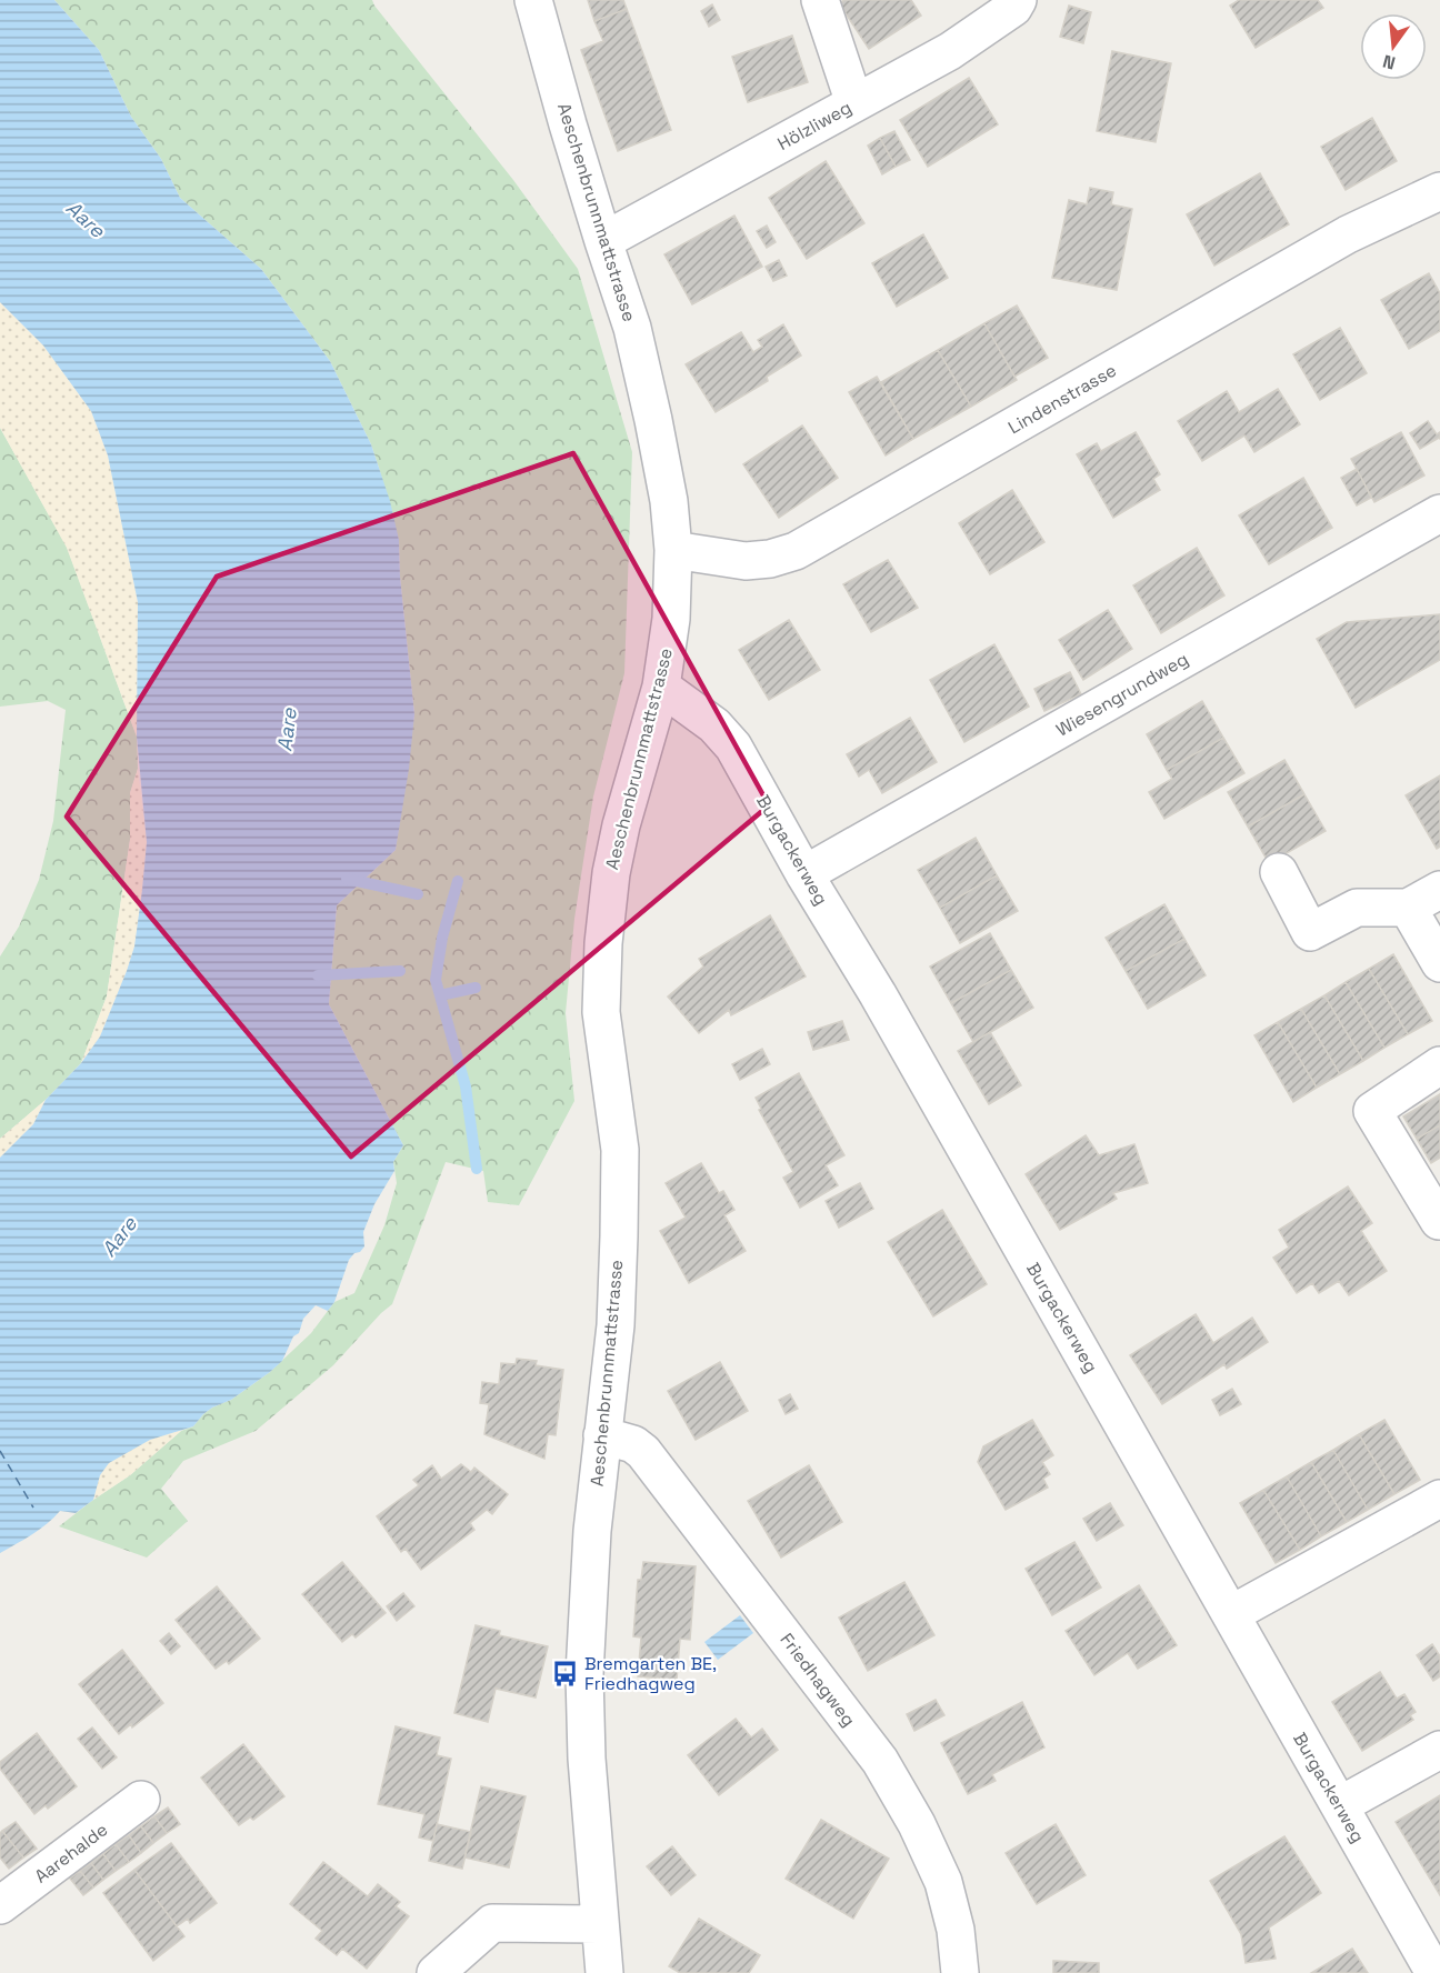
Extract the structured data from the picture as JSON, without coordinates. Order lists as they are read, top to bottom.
{
  "streets": {
    "street": [
      "Hölzliweg",
      "Aeschenbrunnmattstrasse",
      "Lindenstrasse",
      "Wiesengrundweg",
      "Burgackerweg",
      "Friedhagweg",
      "Aarehalde"
    ]
  },
  "crossings": [
    ["Hölzliweg", "Aeschenbrunnmattstrasse"],
    ["Aeschenbrunnmattstrasse", "Lindenstrasse"],
    ["Aeschenbrunnmattstrasse", "Burgackerweg"],
    ["Aeschenbrunnmattstrasse", "Friedhagweg"],
    ["Wiesengrundweg", "Burgackerweg"]
  ],
  "water": ["Aare"],
  "places": {
    "bus stop": ["Bremgarten BE, Friedhagweg"]
  },
  "north": "bottom"
}
